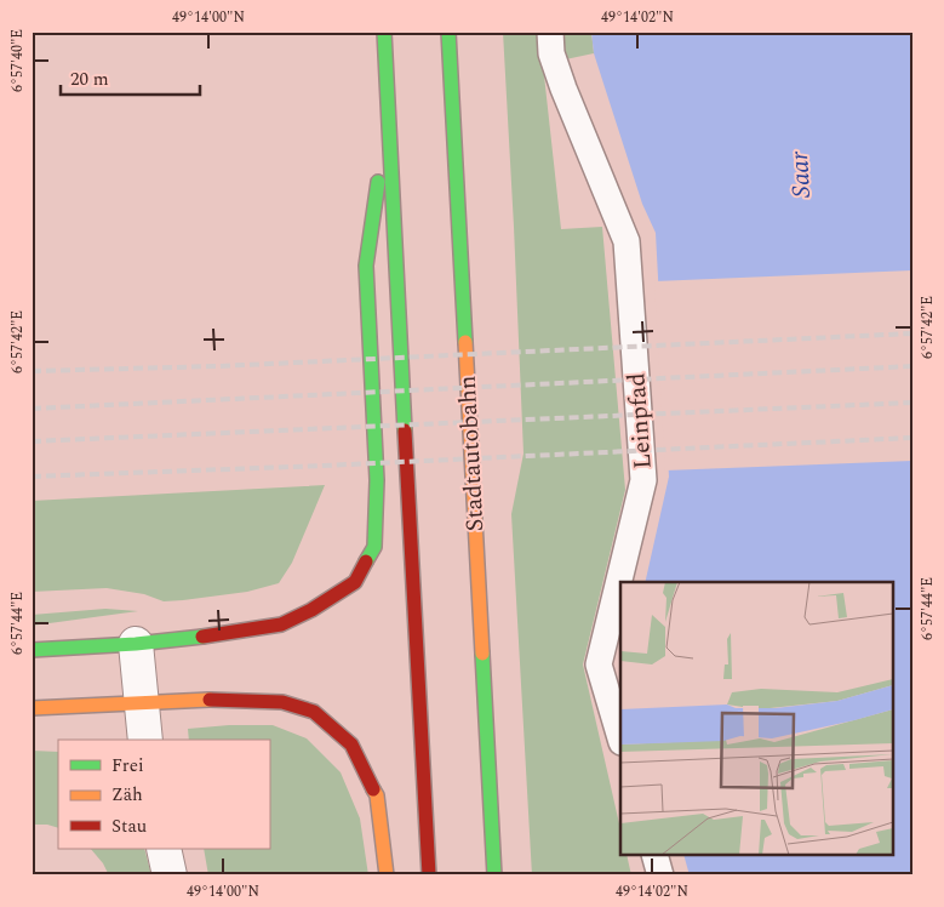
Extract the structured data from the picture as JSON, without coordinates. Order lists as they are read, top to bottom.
{
  "streets": {
    "main road": ["Stadtautobahn"],
    "lane": ["Leinpfad"]
  },
  "water": ["Saar"],
  "legend": ["Frei", "Zäh", "Stau"],
  "scale_bar": "20 m",
  "coordinates": [
    "49°14'00\"N",
    "49°14'02\"N",
    "6°57'40\"E",
    "6°57'42\"E",
    "6°57'44\"E"
  ]
}
